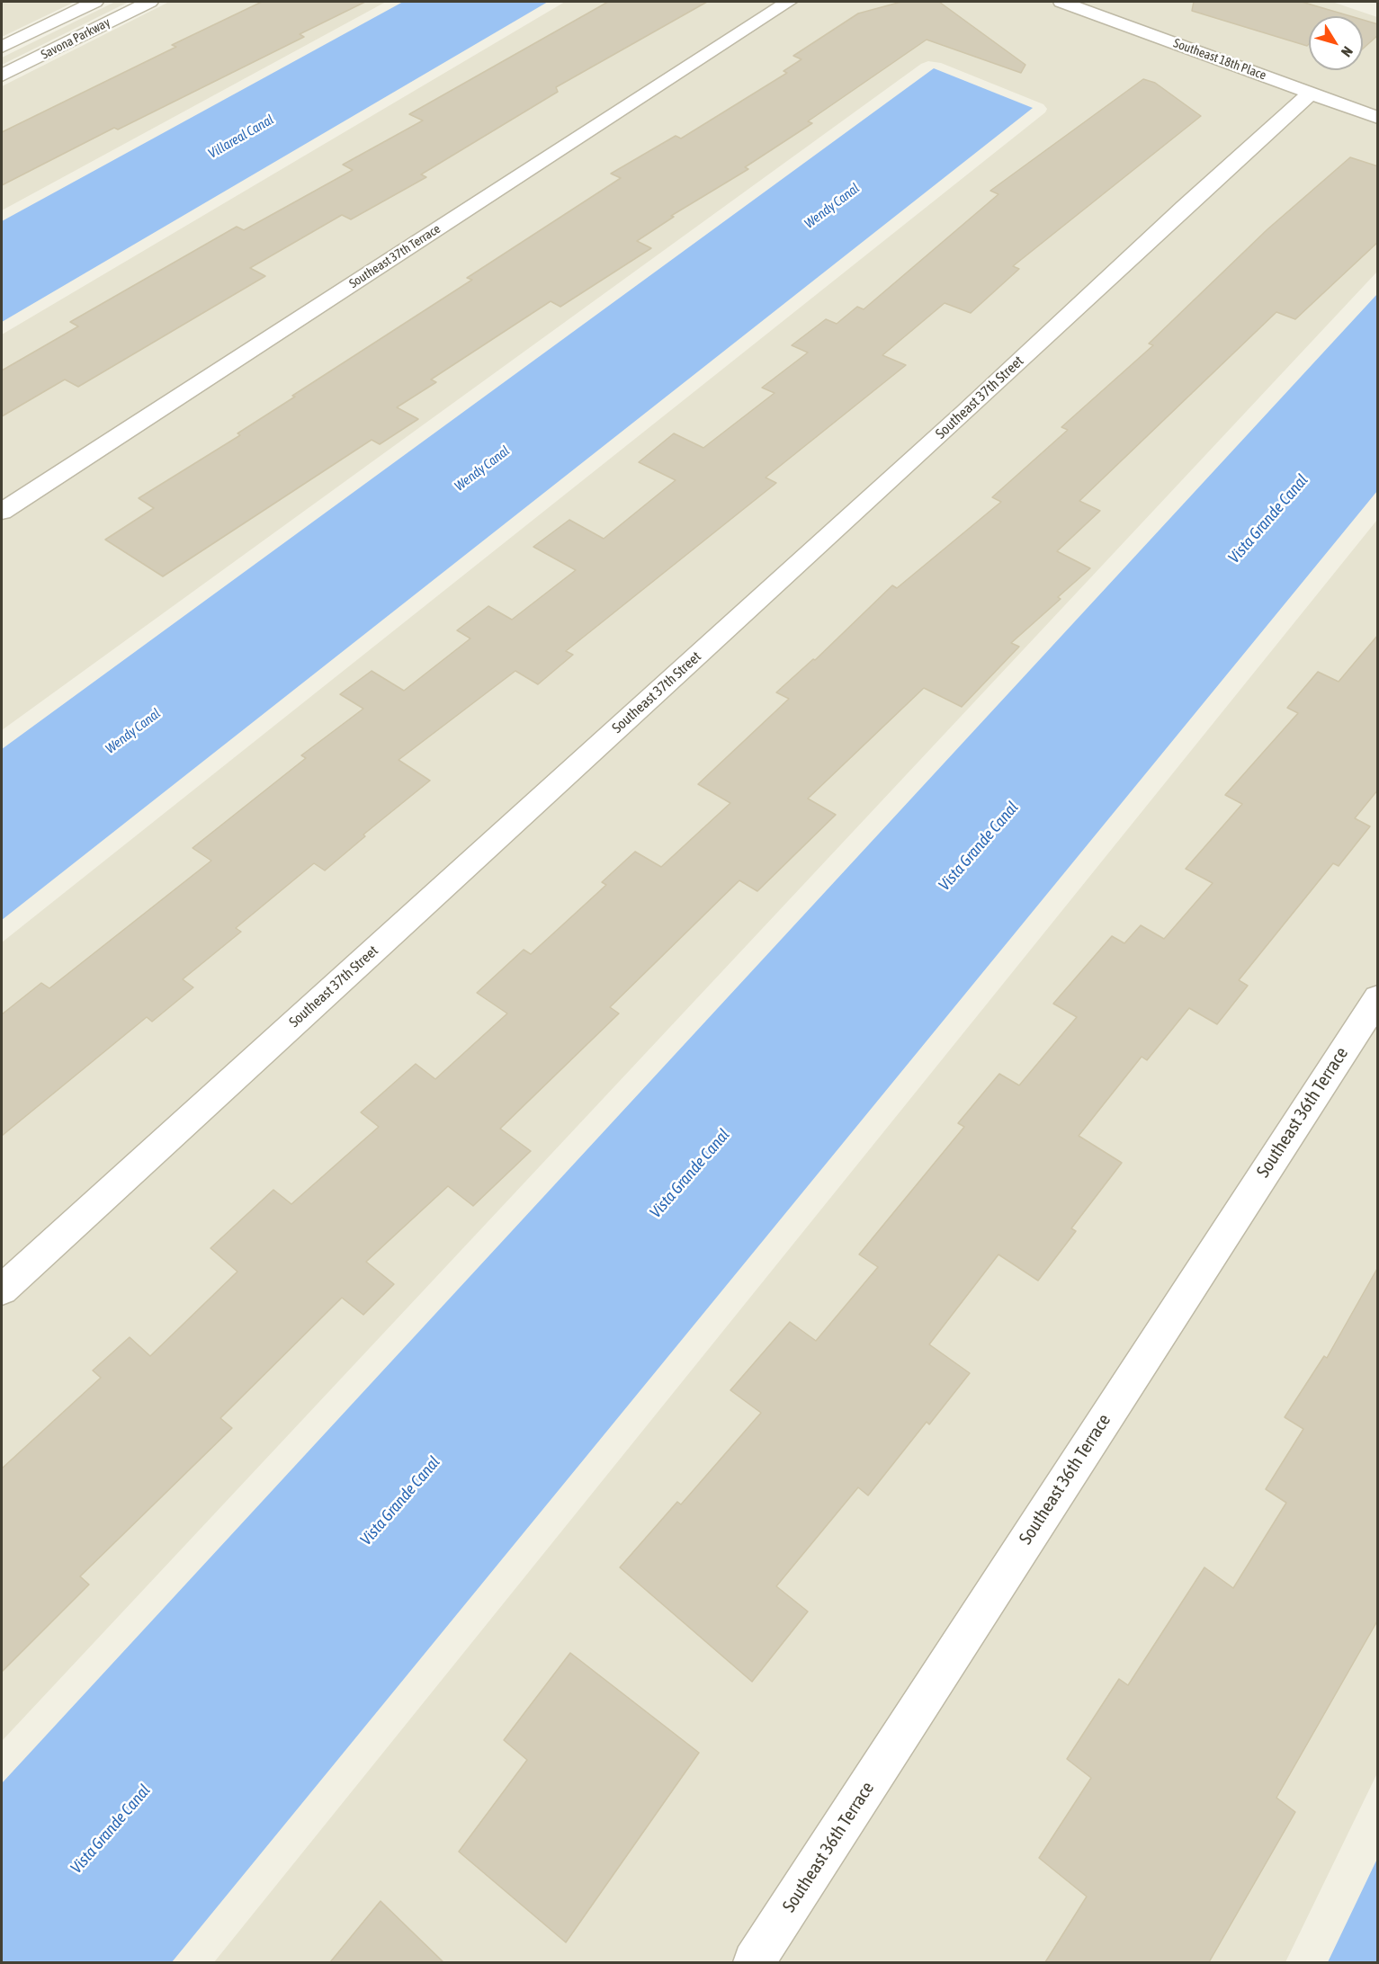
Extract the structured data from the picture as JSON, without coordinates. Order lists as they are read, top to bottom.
{
  "streets": {
    "street": [
      "Savona Parkway",
      "Southeast 18th Place",
      "Southeast 37th Terrace",
      "Southeast 37th Street",
      "Southeast 36th Terrace"
    ]
  },
  "crossings": [
    ["Southeast 18th Place", "Southeast 37th Street"]
  ],
  "water": ["Villareal Canal", "Wendy Canal", "Vista Grande Canal"],
  "north": "bottom right"
}
